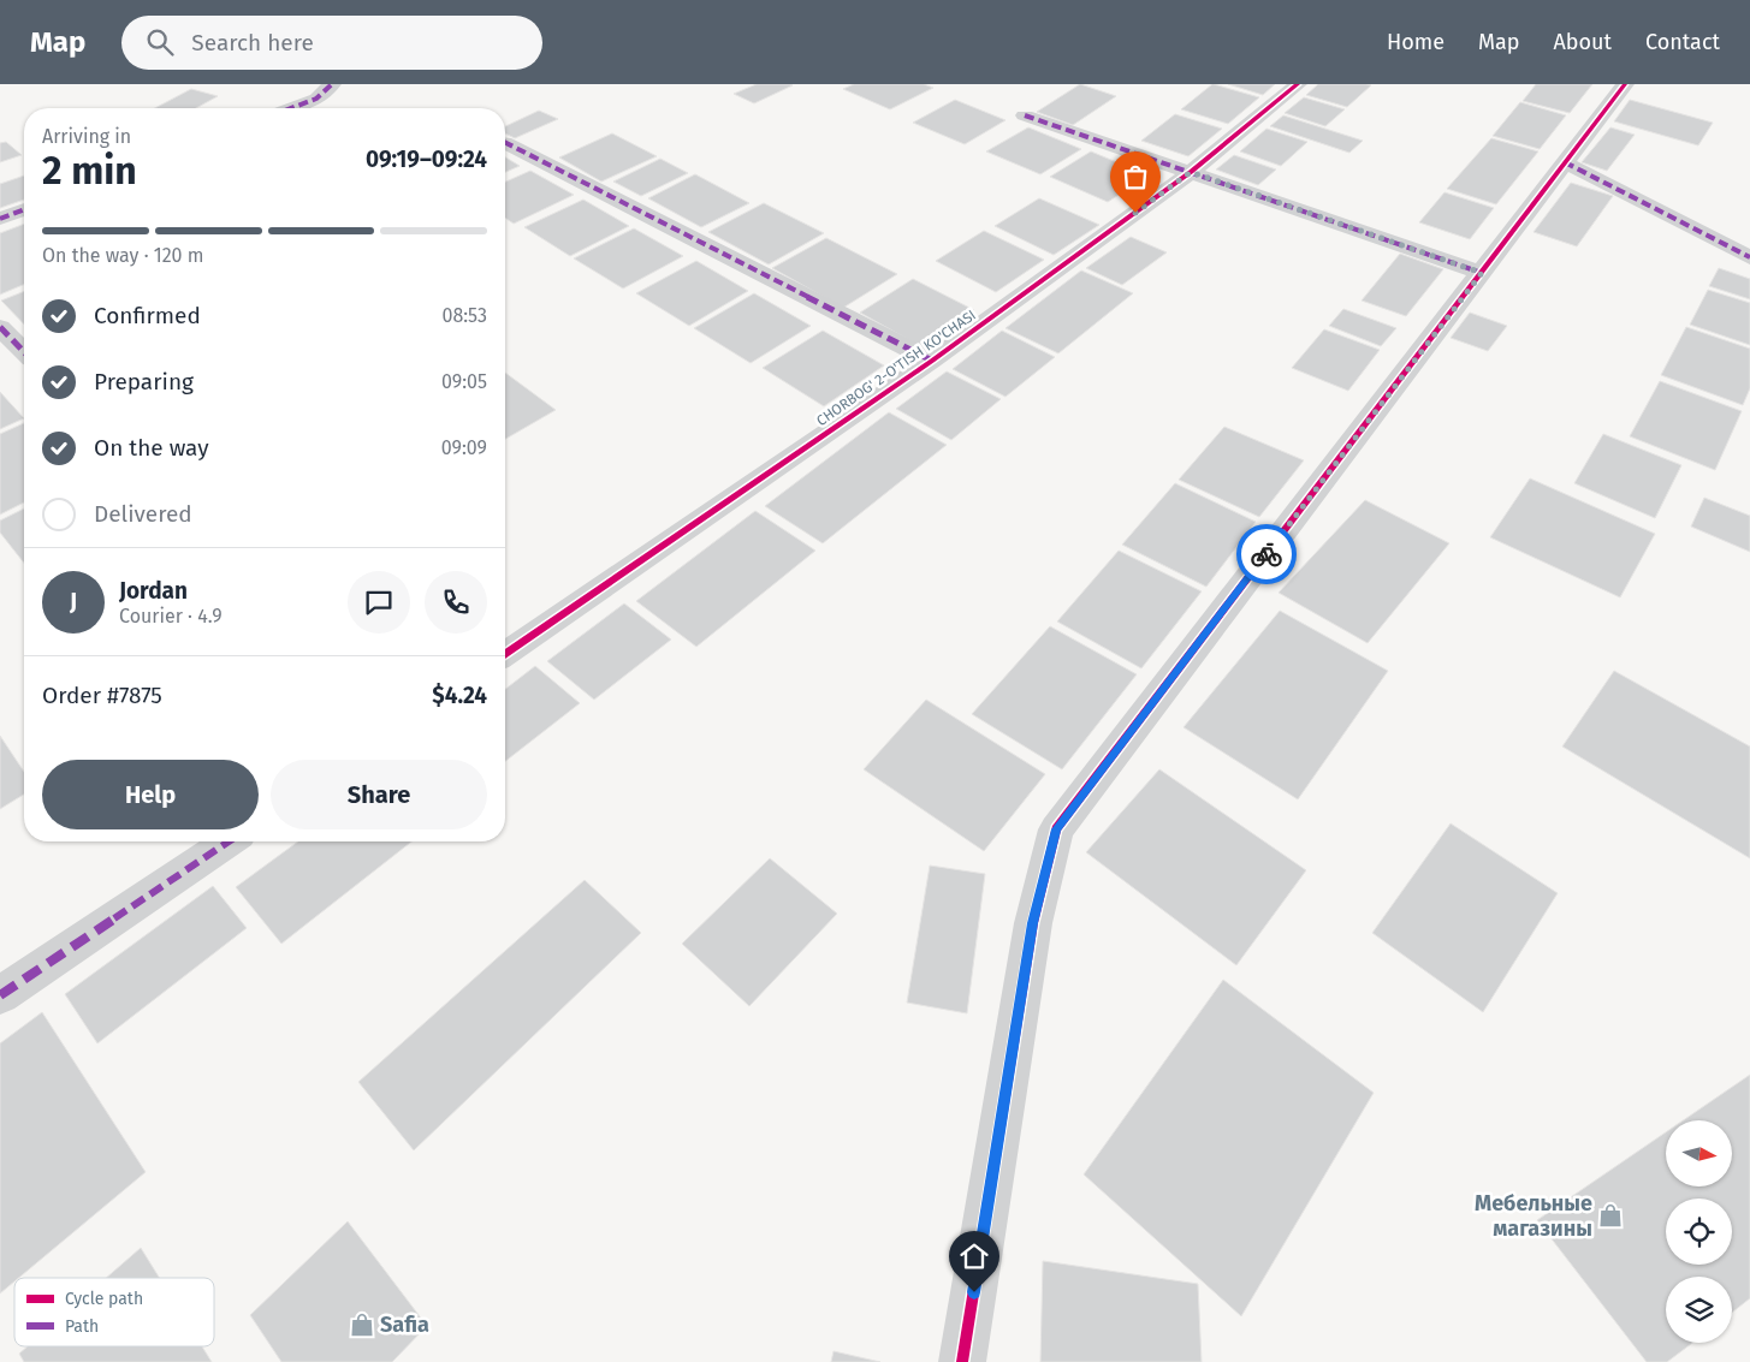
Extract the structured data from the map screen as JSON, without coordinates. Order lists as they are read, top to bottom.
{
  "streets": {
    "street": ["CHORBOG' 2-O'TISH KO'CHASI"]
  },
  "places": {
    "shop": ["Мебельные магазины", "Safia"]
  },
  "legend": ["Cycle path", "Path"],
  "north": "right",
  "page": {
    "header": "Map",
    "search": "Search here",
    "nav": [
      "Home",
      "Map",
      "About",
      "Contact"
    ],
    "heading": ["2 min", "Arriving in", "09:19–09:24"],
    "panel": [
      "Jordan",
      "Courier · 4.9",
      "Order #7875",
      "$4.24"
    ],
    "bar": "On the way · 120 m",
    "list": [
      ["Confirmed", "08:53"],
      ["Preparing", "09:05"],
      ["On the way", "09:09"],
      "Delivered"
    ],
    "round": "J",
    "buttons": ["Help", "Share"]
  }
}
